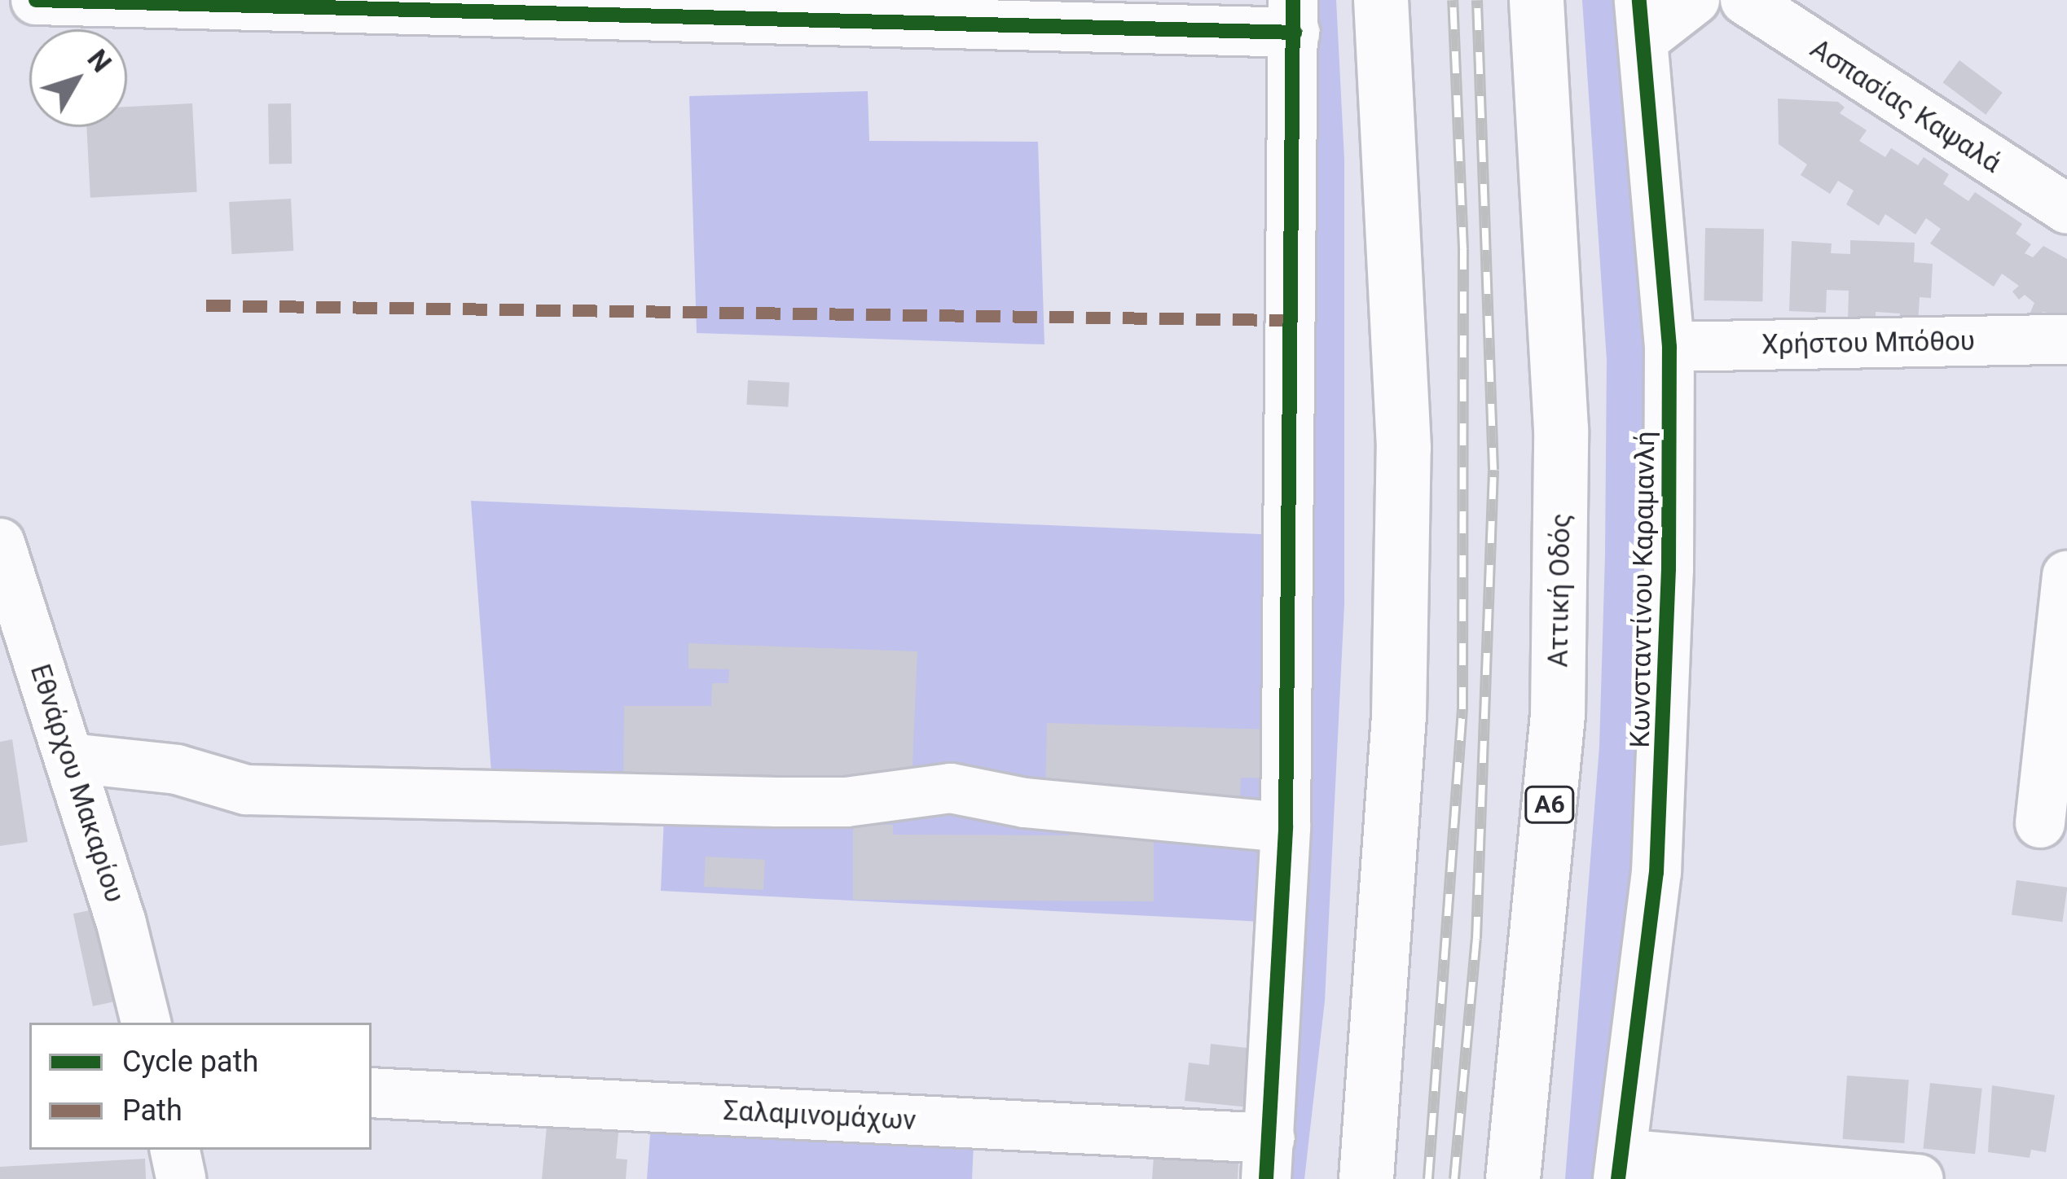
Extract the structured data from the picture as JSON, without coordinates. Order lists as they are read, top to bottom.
{
  "streets": {
    "highway": ["Αττική Οδός", "Α6"],
    "street": [
      "Ασπασίας Καψαλά",
      "Χρήστου Μπόθου",
      "Κωνσταντίνου Καραμανλή",
      "Εθνάρχου Μακαρίου",
      "Σαλαμινομάχων"
    ]
  },
  "crossings": [
    ["Χρήστου Μπόθου", "Κωνσταντίνου Καραμανλή"]
  ],
  "legend": ["Cycle path", "Path"],
  "north": "top right"
}
